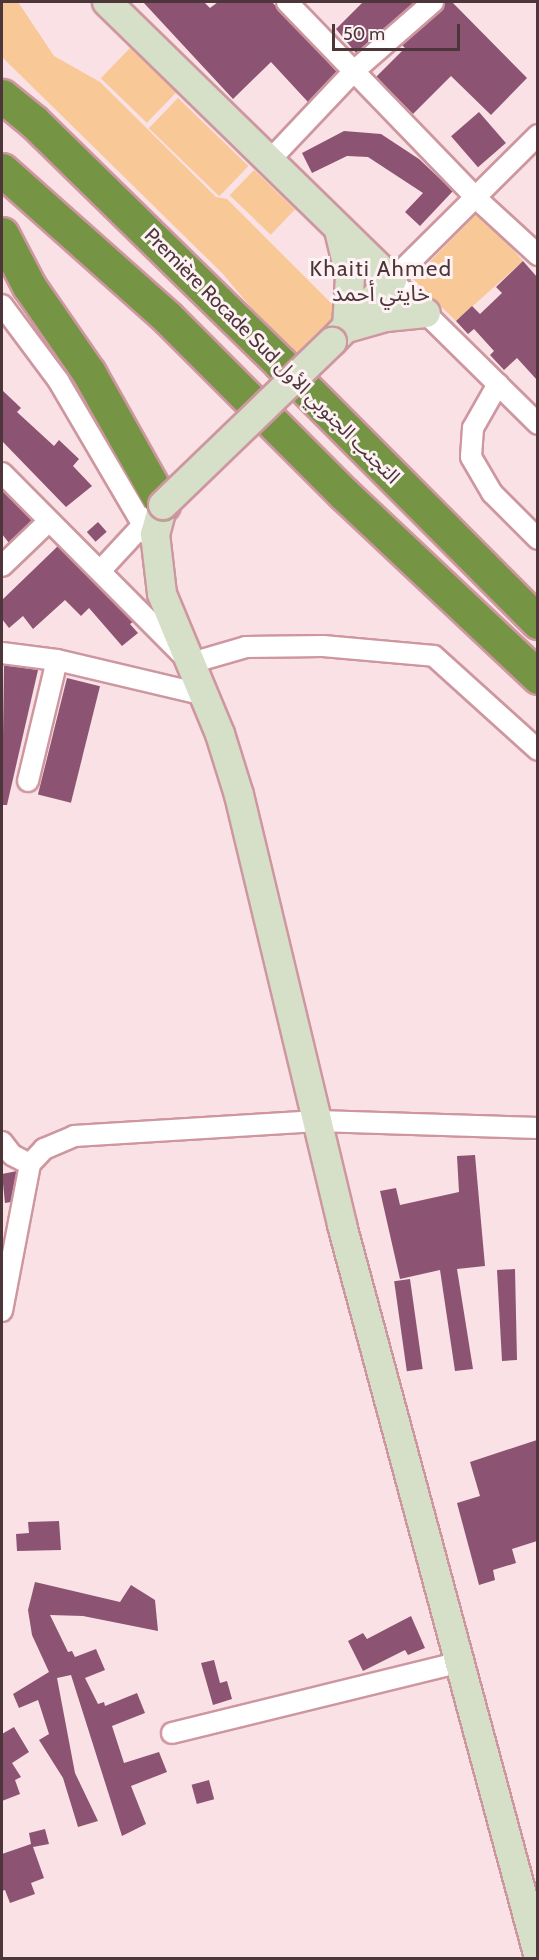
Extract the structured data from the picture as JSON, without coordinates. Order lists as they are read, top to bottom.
{
  "streets": {
    "highway": ["Première Rocade Sud التجنب الجنوبي الأول"]
  },
  "districts": ["Khaiti Ahmed خايتي أحمد"],
  "scale_bar": "50 m"
}
